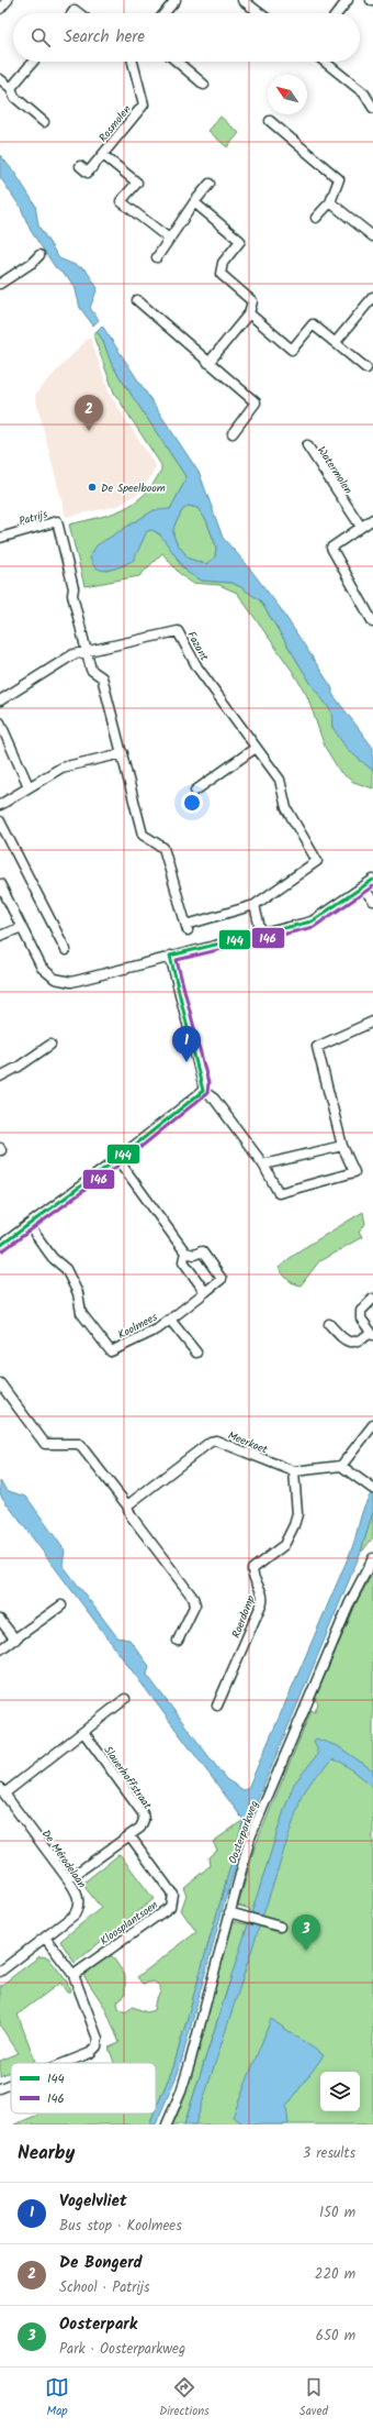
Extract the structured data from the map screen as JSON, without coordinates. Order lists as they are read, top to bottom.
{
  "streets": {
    "street": [
      "Rosmolen",
      "Watermolen",
      "Patrijs",
      "Fazant",
      "Koolmees",
      "Meerkoet",
      "Roerdomp",
      "Slauerhoffstraat",
      "Oosterparkweg",
      "De Mérodelaan",
      "Kloosplantsoen"
    ]
  },
  "crossings": [
    ["Patrijs", "Fazant"],
    ["Meerkoet", "Roerdomp"],
    ["Slauerhoffstraat", "De Mérodelaan"],
    ["Slauerhoffstraat", "Kloosplantsoen"]
  ],
  "places": ["De Speelboom"],
  "lines": ["transit line 144", "transit line 146"],
  "legend": ["144", "146"],
  "north": "top left",
  "page": {
    "search": "Search here",
    "pins": ["2", "1", "3"],
    "heading": ["Nearby", "3 results"],
    "list": [
      {
        "mark": "1",
        "name": "Vogelvliet",
        "note": "Bus stop · Koolmees",
        "value": "150 m"
      },
      {
        "mark": "2",
        "name": "De Bongerd",
        "note": "School · Patrijs",
        "value": "220 m"
      },
      {
        "mark": "3",
        "name": "Oosterpark",
        "note": "Park · Oosterparkweg",
        "value": "650 m"
      }
    ],
    "nav": ["Map", "Directions", "Saved"]
  }
}
